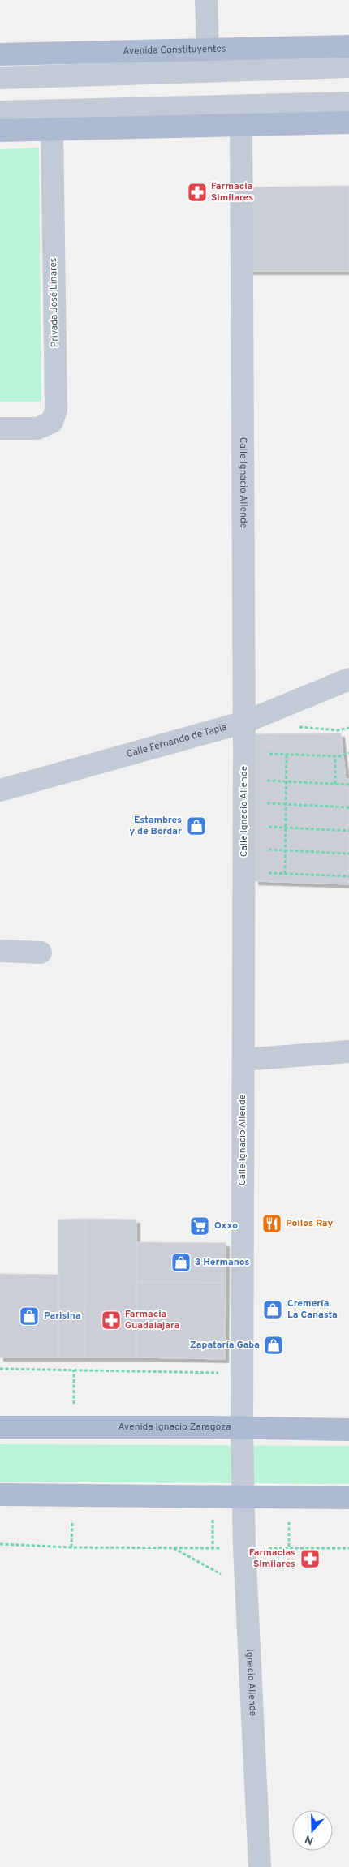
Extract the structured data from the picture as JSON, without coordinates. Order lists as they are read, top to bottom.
{
  "streets": {
    "main road": ["Avenida Constituyentes", "Avenida Ignacio Zaragoza"],
    "street": [
      "Privada José Linares",
      "Calle Ignacio Allende",
      "Calle Fernando de Tapia",
      "Ignacio Allende"
    ]
  },
  "crossings": [
    ["Calle Ignacio Allende", "Calle Fernando de Tapia"],
    ["Calle Ignacio Allende", "Avenida Ignacio Zaragoza"],
    ["Calle Ignacio Allende", "Ignacio Allende"]
  ],
  "places": {
    "pharmacy": ["Farmacia Similares", "Farmacia Guadalajara", "Farmacias Similares"],
    "shop": [
      "Estambres y de Bordar",
      "3 Hermanos",
      "Cremería La Canasta",
      "Parisina",
      "Zapataría Gaba"
    ],
    "restaurant": ["Pollos Ray"],
    "supermarket": ["Oxxo"]
  },
  "north": "bottom"
}
